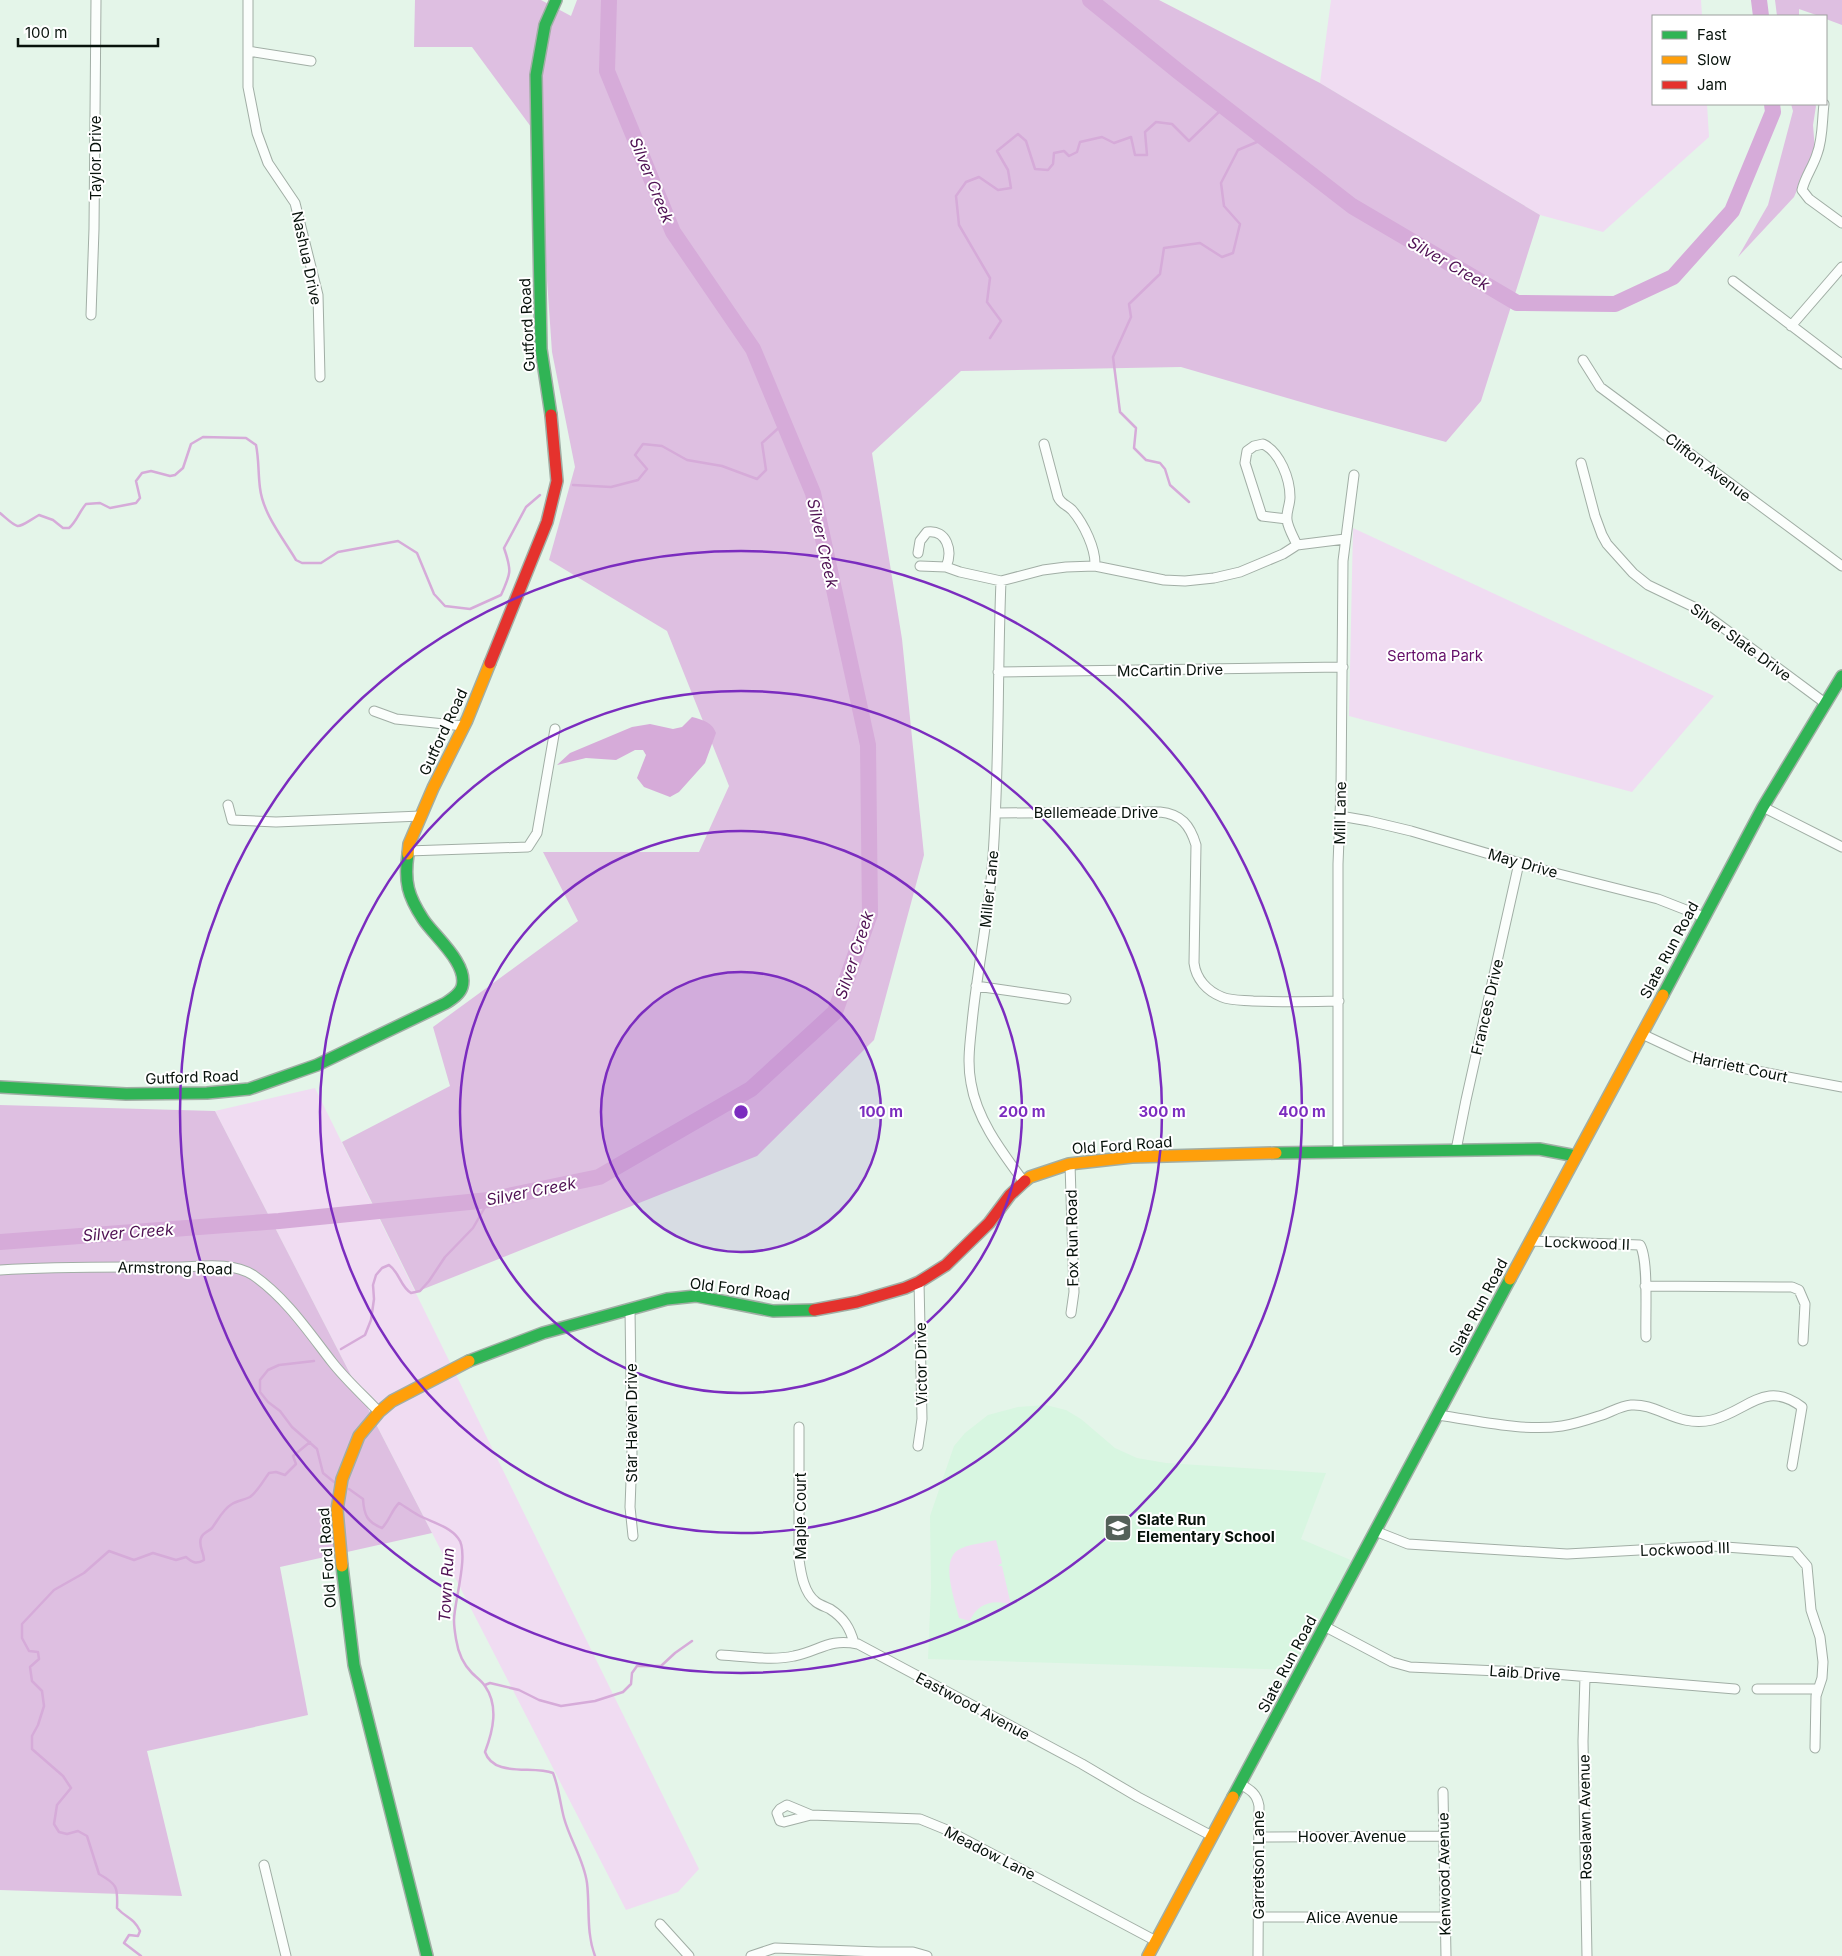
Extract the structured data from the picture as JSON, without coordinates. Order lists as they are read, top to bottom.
{
  "streets": {
    "street": [
      "Taylor Drive",
      "Nashua Drive",
      "Gutford Road",
      "Clifton Avenue",
      "Silver Slate Drive",
      "McCartin Drive",
      "Bellemeade Drive",
      "Mill Lane",
      "May Drive",
      "Miller Lane",
      "Slate Run Road",
      "Frances Drive",
      "Harriett Court",
      "Old Ford Road",
      "Fox Run Road",
      "Lockwood II",
      "Armstrong Road",
      "Victor Drive",
      "Star Haven Drive",
      "Maple Court",
      "Lockwood III",
      "Laib Drive",
      "Eastwood Avenue",
      "Roselawn Avenue",
      "Hoover Avenue",
      "Meadow Lane",
      "Garretson Lane",
      "Kenwood Avenue",
      "Alice Avenue"
    ]
  },
  "crossings": [
    ["Silver Slate Drive", "Slate Run Road"],
    ["McCartin Drive", "Mill Lane"],
    ["McCartin Drive", "Miller Lane"],
    ["Bellemeade Drive", "Mill Lane"],
    ["Bellemeade Drive", "Miller Lane"],
    ["Mill Lane", "May Drive"],
    ["Mill Lane", "Old Ford Road"],
    ["May Drive", "Slate Run Road"],
    ["May Drive", "Frances Drive"],
    ["Miller Lane", "Old Ford Road"],
    ["Slate Run Road", "Harriett Court"],
    ["Slate Run Road", "Old Ford Road"],
    ["Slate Run Road", "Lockwood II"],
    ["Slate Run Road", "Lockwood III"],
    ["Slate Run Road", "Laib Drive"],
    ["Slate Run Road", "Eastwood Avenue"],
    ["Slate Run Road", "Meadow Lane"],
    ["Slate Run Road", "Garretson Lane"],
    ["Frances Drive", "Old Ford Road"],
    ["Old Ford Road", "Fox Run Road"],
    ["Old Ford Road", "Armstrong Road"],
    ["Old Ford Road", "Victor Drive"],
    ["Old Ford Road", "Star Haven Drive"],
    ["Maple Court", "Eastwood Avenue"],
    ["Laib Drive", "Roselawn Avenue"],
    ["Hoover Avenue", "Garretson Lane"],
    ["Hoover Avenue", "Kenwood Avenue"],
    ["Garretson Lane", "Alice Avenue"],
    ["Kenwood Avenue", "Alice Avenue"]
  ],
  "water": ["Silver Creek", "Town Run"],
  "parks": ["Sertoma Park"],
  "places": {
    "school or university": ["Slate Run Elementary School"]
  },
  "legend": ["Fast", "Slow", "Jam"],
  "scale_bar": "100 m",
  "rings": [
    "100 m",
    "200 m",
    "300 m",
    "400 m"
  ]
}
